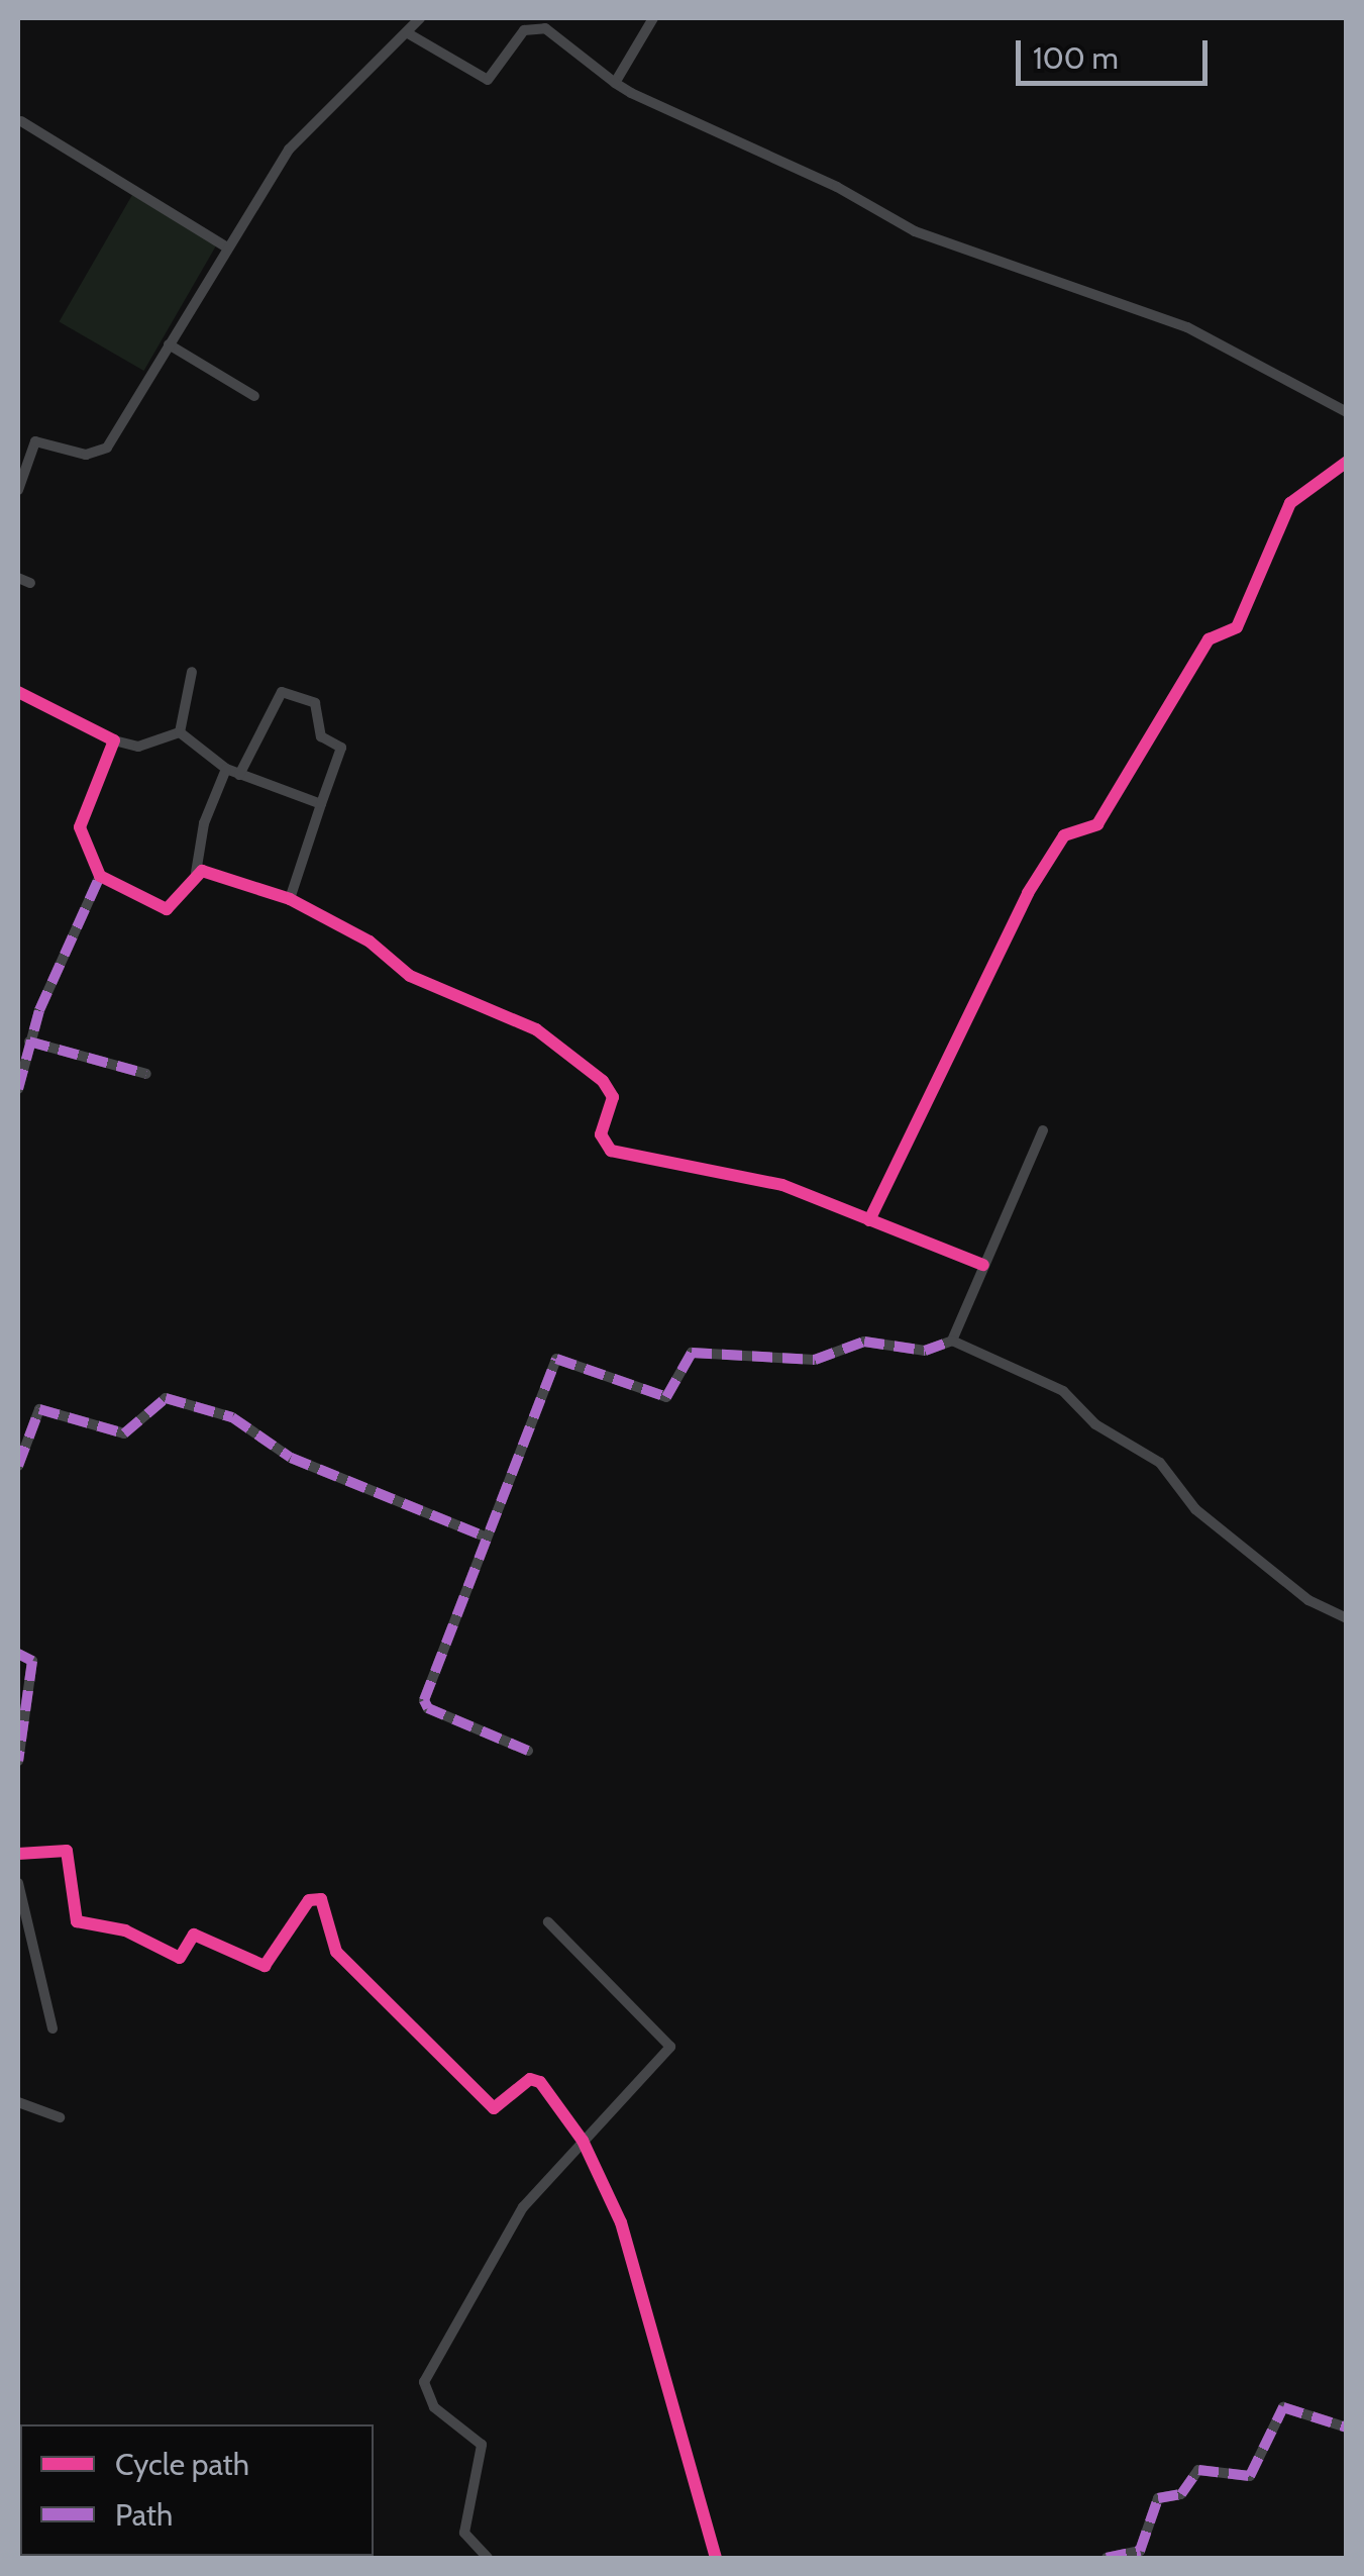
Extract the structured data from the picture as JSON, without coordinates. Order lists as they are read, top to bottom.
{
  "legend": ["Cycle path", "Path"],
  "scale_bar": "100 m"
}
